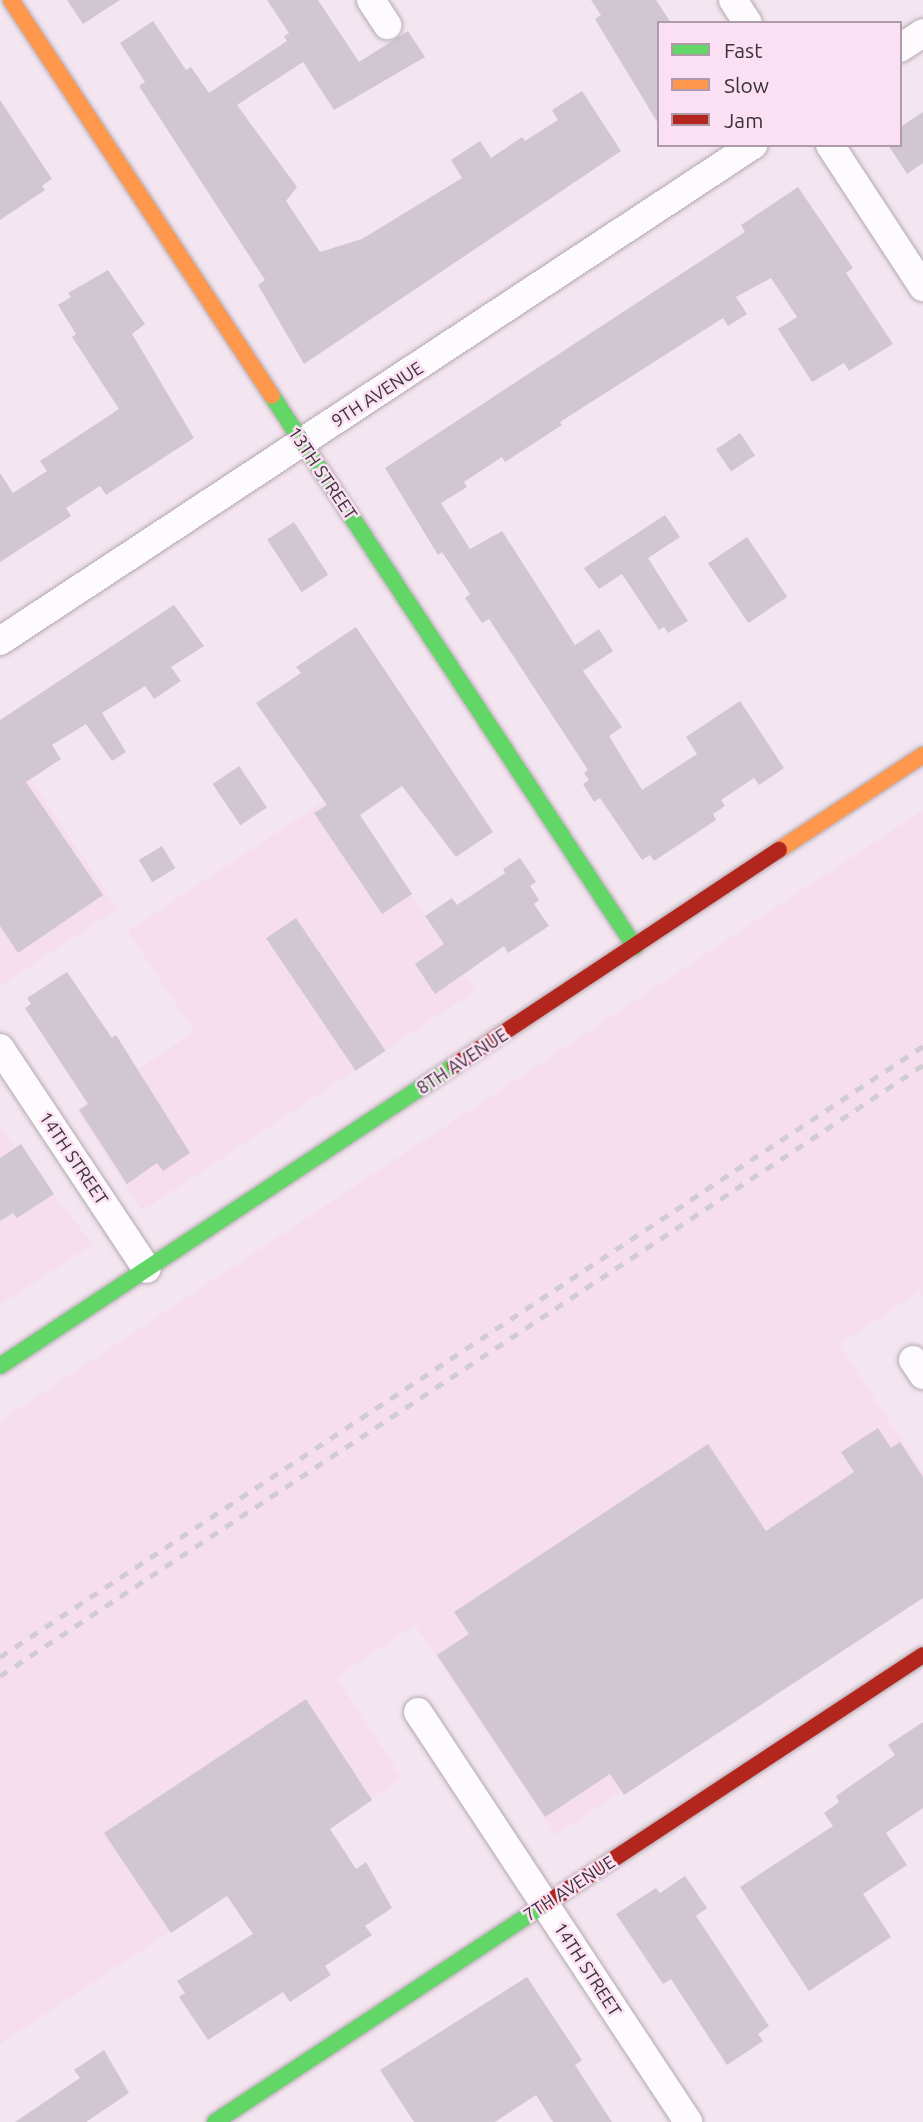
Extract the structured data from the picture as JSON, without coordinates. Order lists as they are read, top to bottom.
{
  "streets": {
    "street": [
      "9TH AVENUE",
      "13TH STREET",
      "8TH AVENUE",
      "14TH STREET",
      "7TH AVENUE"
    ]
  },
  "crossings": [
    ["9TH AVENUE", "13TH STREET"],
    ["13TH STREET", "8TH AVENUE"],
    ["8TH AVENUE", "14TH STREET"],
    ["14TH STREET", "7TH AVENUE"]
  ],
  "legend": ["Fast", "Slow", "Jam"]
}
